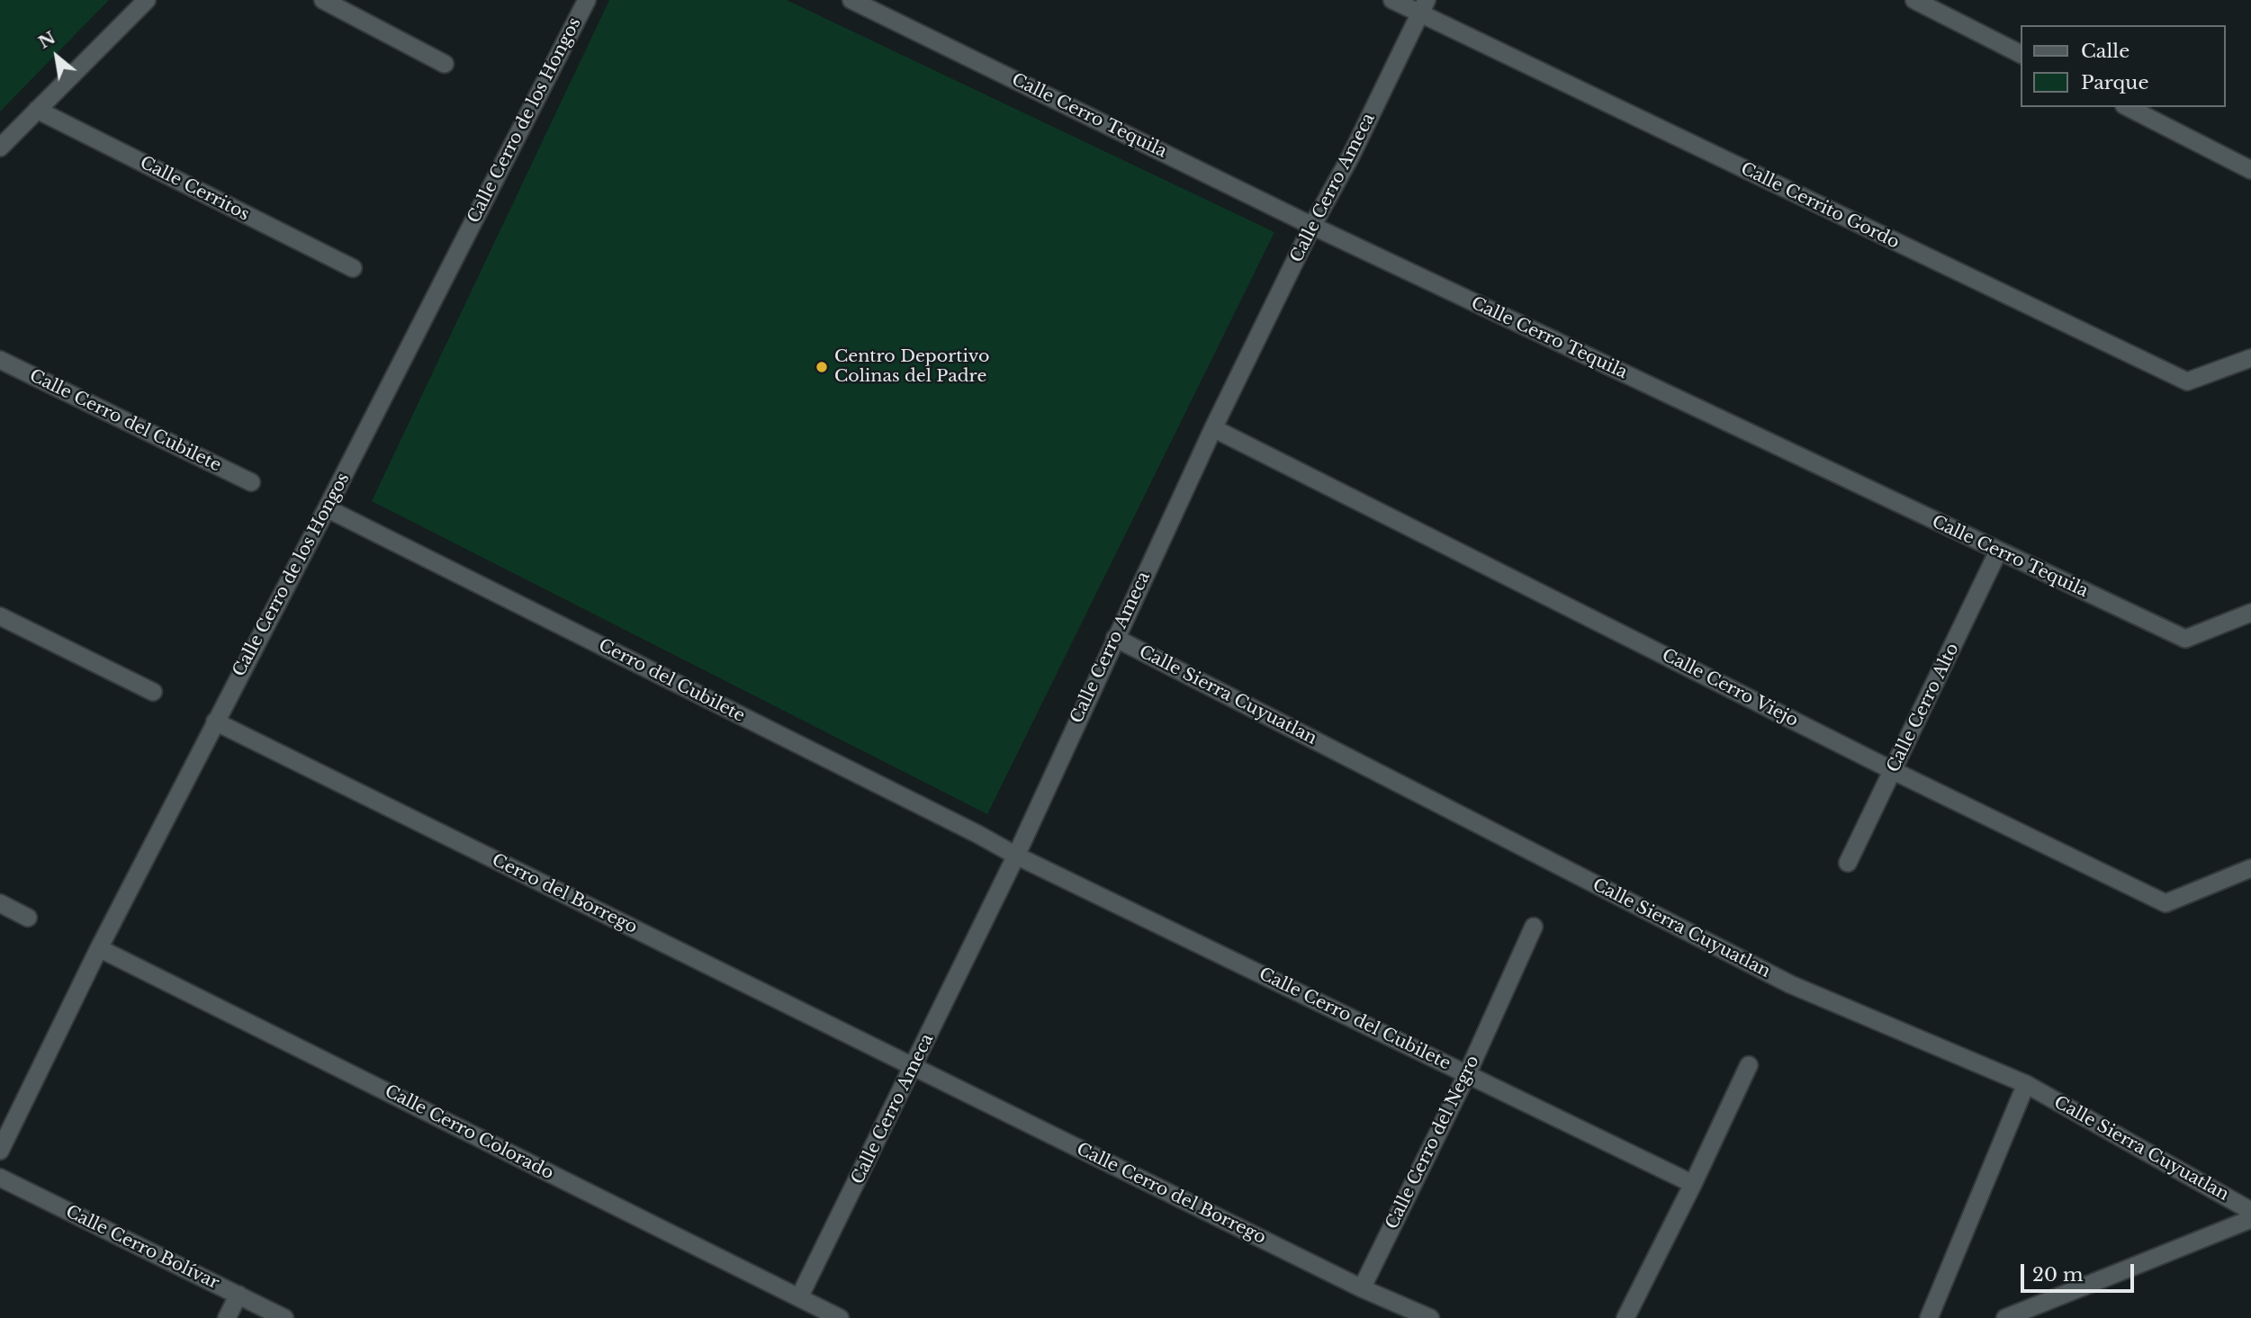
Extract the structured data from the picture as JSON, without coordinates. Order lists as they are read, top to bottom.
{
  "streets": {
    "street": [
      "Calle Cerro Tequila",
      "Calle Cerro de los Hongos",
      "Calle Cerro Ameca",
      "Calle Cerritos",
      "Calle Cerrito Gordo",
      "Calle Cerro del Cubilete",
      "Cerro del Cubilete",
      "Calle Cerro Viejo",
      "Calle Sierra Cuyuatlan",
      "Calle Cerro Alto",
      "Cerro del Borrego",
      "Calle Cerro Colorado",
      "Calle Cerro del Negro",
      "Calle Cerro del Borrego",
      "Calle Cerro Bolívar"
    ]
  },
  "crossings": [
    ["Calle Cerro Tequila", "Calle Cerro Ameca"],
    ["Calle Cerro Tequila", "Calle Cerro Alto"],
    ["Calle Cerro de los Hongos", "Cerro del Cubilete"],
    ["Calle Cerro de los Hongos", "Cerro del Borrego"],
    ["Calle Cerro de los Hongos", "Calle Cerro Colorado"],
    ["Calle Cerro Ameca", "Calle Cerrito Gordo"],
    ["Calle Cerro Ameca", "Calle Cerro del Cubilete"],
    ["Calle Cerro Ameca", "Cerro del Cubilete"],
    ["Calle Cerro Ameca", "Calle Cerro Viejo"],
    ["Calle Cerro Ameca", "Calle Sierra Cuyuatlan"],
    ["Calle Cerro Ameca", "Cerro del Borrego"],
    ["Calle Cerro Ameca", "Calle Cerro Colorado"],
    ["Calle Cerro Ameca", "Calle Cerro del Borrego"],
    ["Calle Cerro del Cubilete", "Cerro del Cubilete"],
    ["Calle Cerro del Cubilete", "Calle Cerro del Negro"],
    ["Calle Cerro Viejo", "Calle Cerro Alto"],
    ["Cerro del Borrego", "Calle Cerro del Borrego"],
    ["Calle Cerro del Negro", "Calle Cerro del Borrego"]
  ],
  "places": ["Centro Deportivo Colinas del Padre"],
  "legend": ["Calle", "Parque"],
  "scale_bar": "20 m",
  "north": "top left"
}
